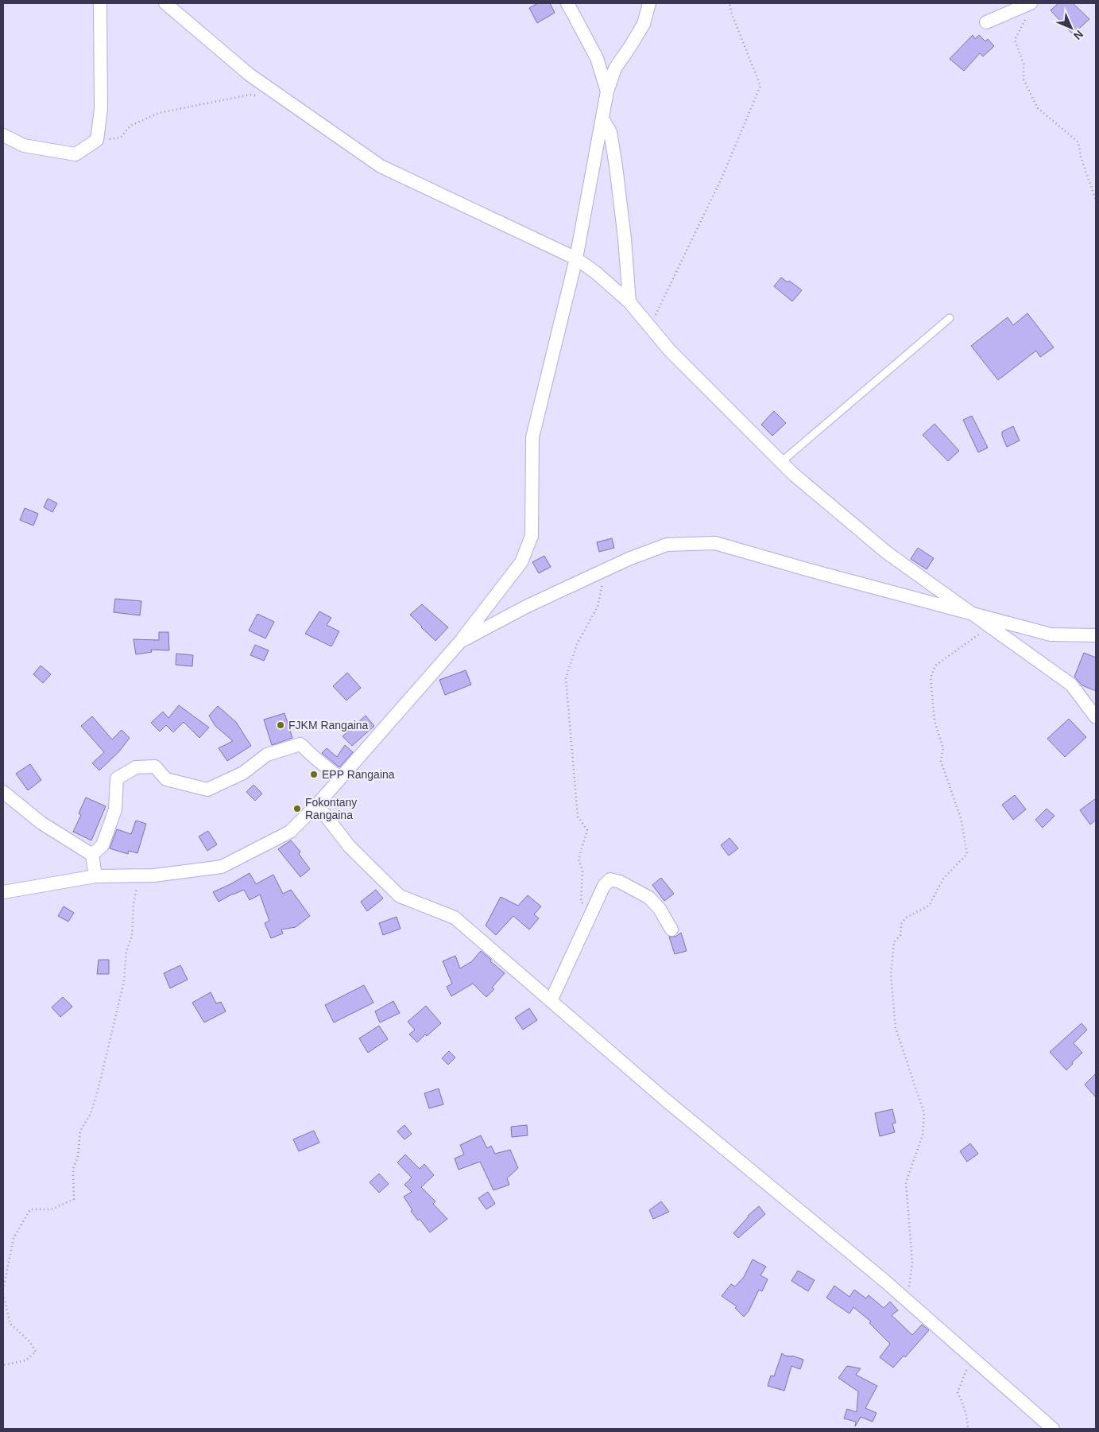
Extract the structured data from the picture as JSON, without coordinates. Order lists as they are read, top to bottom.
{
  "places": ["FJKM Rangaina", "EPP Rangaina", "Fokontany Rangaina"],
  "north": "bottom right"
}
